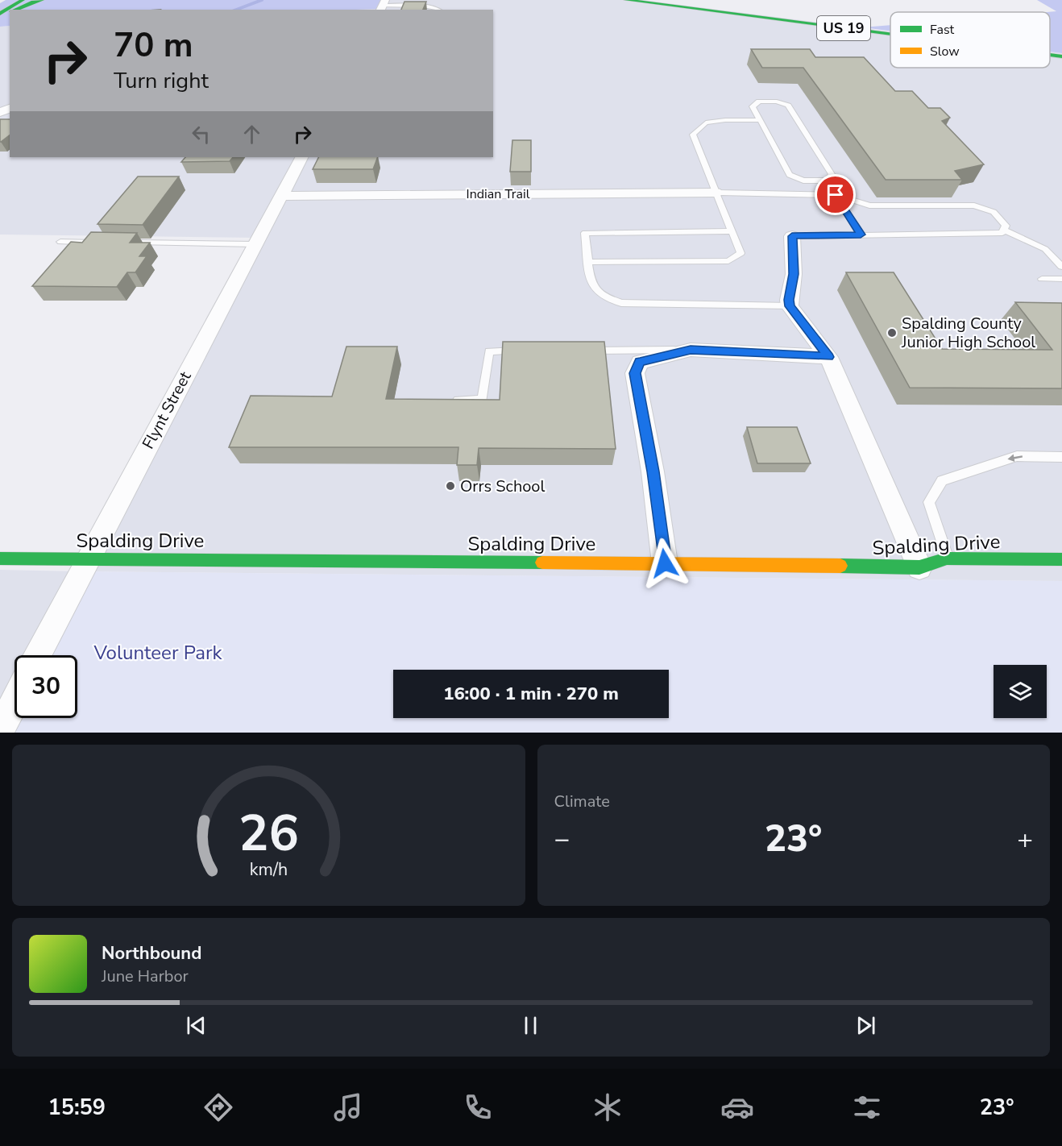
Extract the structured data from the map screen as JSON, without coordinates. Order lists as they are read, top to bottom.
{
  "streets": {
    "main road": ["US 19", "Spalding Drive"],
    "street": ["Indian Trail", "Flynt Street"]
  },
  "crossings": [
    ["Indian Trail", "Flynt Street"],
    ["Flynt Street", "Spalding Drive"]
  ],
  "parks": ["Volunteer Park"],
  "places": ["Spalding County Junior High School", "Orrs School"],
  "legend": ["Fast", "Slow"],
  "page": {
    "turn": ["70 m", "Turn right"],
    "limit": "30",
    "trip": "16:00 · 1 min · 270 m",
    "tile": "Climate",
    "heat": ["−", "23°", "+"],
    "song": ["Northbound", "June Harbor"],
    "tabs": ["15:59", "23°"],
    "gauge": ["26", "km/h"]
  }
}
